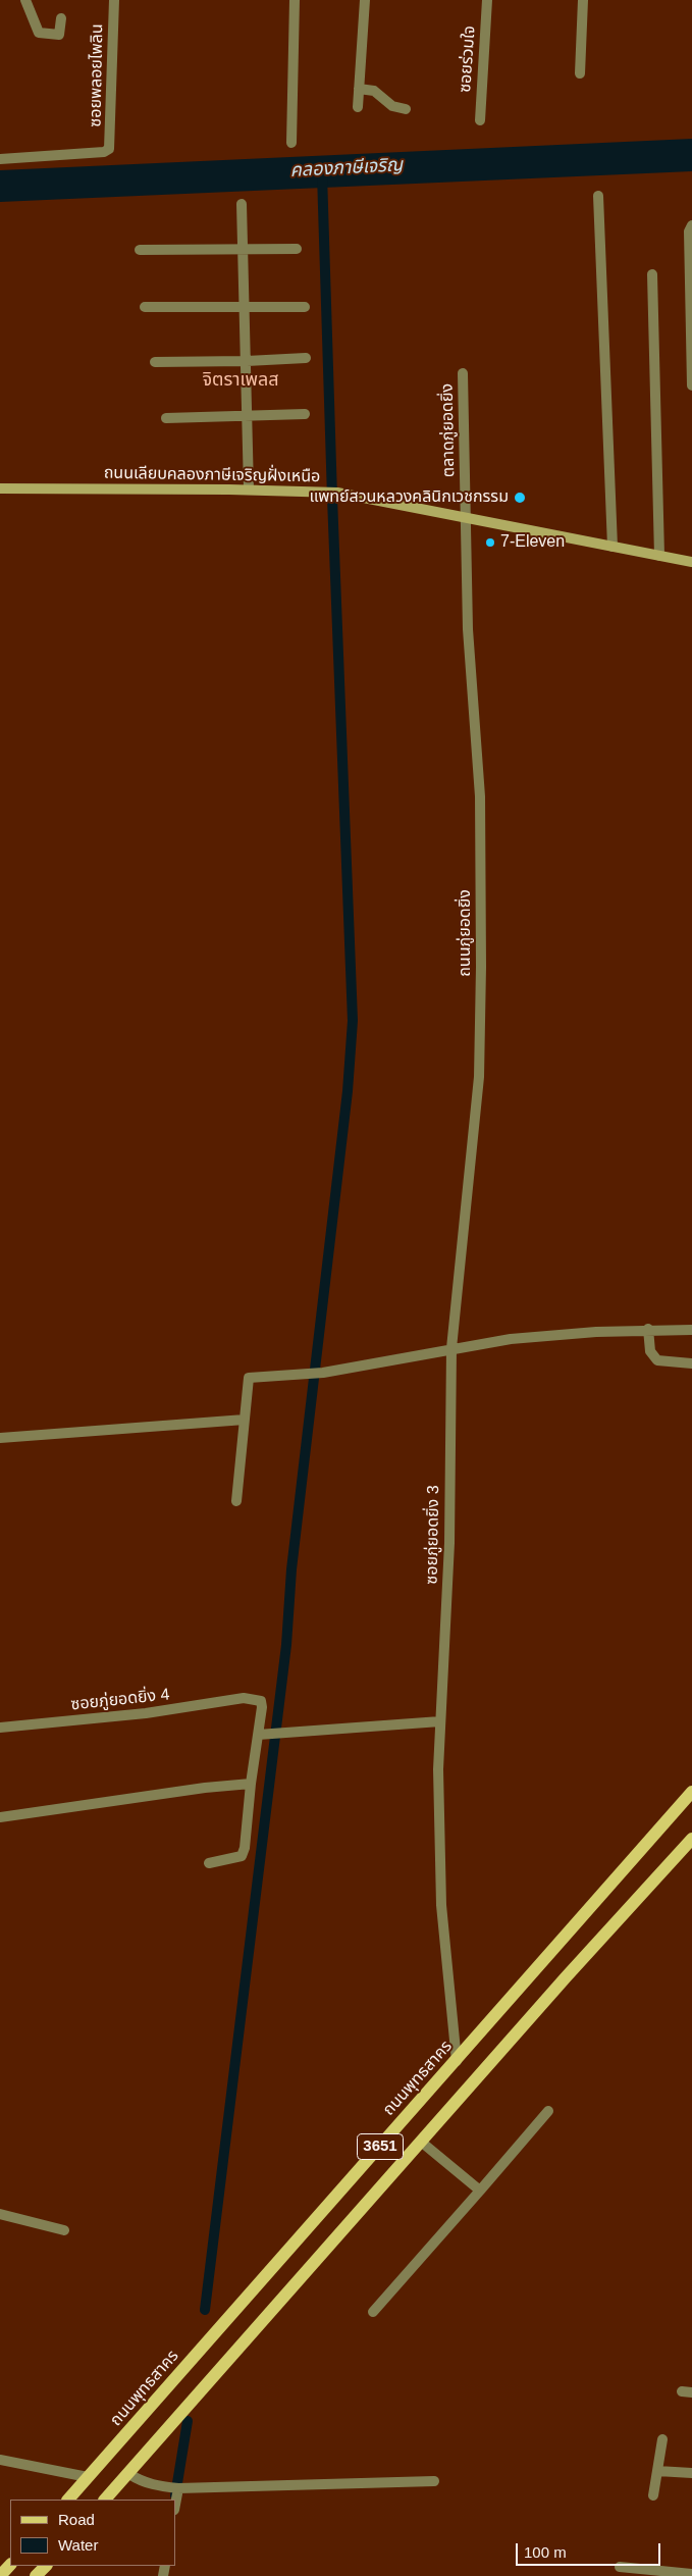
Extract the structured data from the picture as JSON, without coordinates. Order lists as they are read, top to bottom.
{
  "streets": {
    "main road": ["ถนนเลียบคลองภาษีเจริญฝั่งเหนือ", "ถนนพุทธสาคร", "3651"],
    "street": [
      "ซอยร่วมใจ",
      "ซอยพลอยไพลิน",
      "ตลาดภู่ยอดยิ่ง",
      "ถนนภู่ยอดยิ่ง",
      "ซอยภู่ยอดยิ่ง 3",
      "ซอยภู่ยอดยิ่ง 4"
    ]
  },
  "crossings": [
    ["ตลาดภู่ยอดยิ่ง", "ถนนเลียบคลองภาษีเจริญฝั่งเหนือ"],
    ["ตลาดภู่ยอดยิ่ง", "ถนนภู่ยอดยิ่ง"],
    ["ถนนเลียบคลองภาษีเจริญฝั่งเหนือ", "ถนนภู่ยอดยิ่ง"],
    ["ถนนภู่ยอดยิ่ง", "ซอยภู่ยอดยิ่ง 3"],
    ["ซอยภู่ยอดยิ่ง 3", "ถนนพุทธสาคร"]
  ],
  "districts": ["จิตราเพลส"],
  "water": ["คลองภาษีเจริญ"],
  "places": ["แพทย์สวนหลวงคลินิกเวชกรรม", "7-Eleven"],
  "legend": ["Road", "Water"],
  "scale_bar": "100 m"
}
